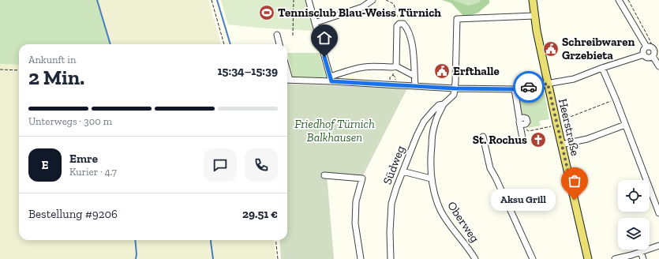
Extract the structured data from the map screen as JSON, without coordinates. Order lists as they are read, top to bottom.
{
  "streets": {
    "main road": ["Heerstraße"],
    "street": ["Südweg", "Oberweg"]
  },
  "crossings": [
    ["Südweg", "Oberweg"]
  ],
  "parks": ["Friedhof Türnich Balkhausen"],
  "places": {
    "sports": ["Tennisclub Blau-Weiss Türnich"],
    "public building": ["Schreibwaren Grzebieta", "Erfthalle"],
    "church": ["St. Rochus"],
    "other": ["Aksu Grill"]
  },
  "page": {
    "heading": ["2 Min.", "Ankunft in", "15:34–15:39"],
    "panel": [
      "Emre",
      "Kurier · 4.7",
      "Bestellung #9206",
      "29.51 €"
    ],
    "bar": "Unterwegs · 300 m",
    "round": "E",
    "bubble": "Aksu Grill"
  }
}
